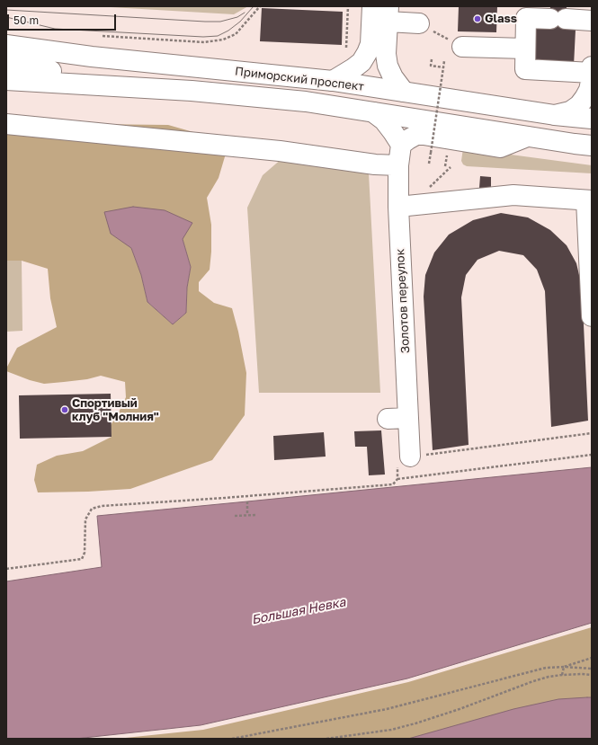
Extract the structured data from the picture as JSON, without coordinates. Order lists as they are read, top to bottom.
{
  "streets": {
    "main road": ["Приморский проспект", "Золотов переулок"]
  },
  "water": ["Большая Невка"],
  "places": ["Glass", "Спортивый клуб \"Молния\""],
  "scale_bar": "50 m"
}
